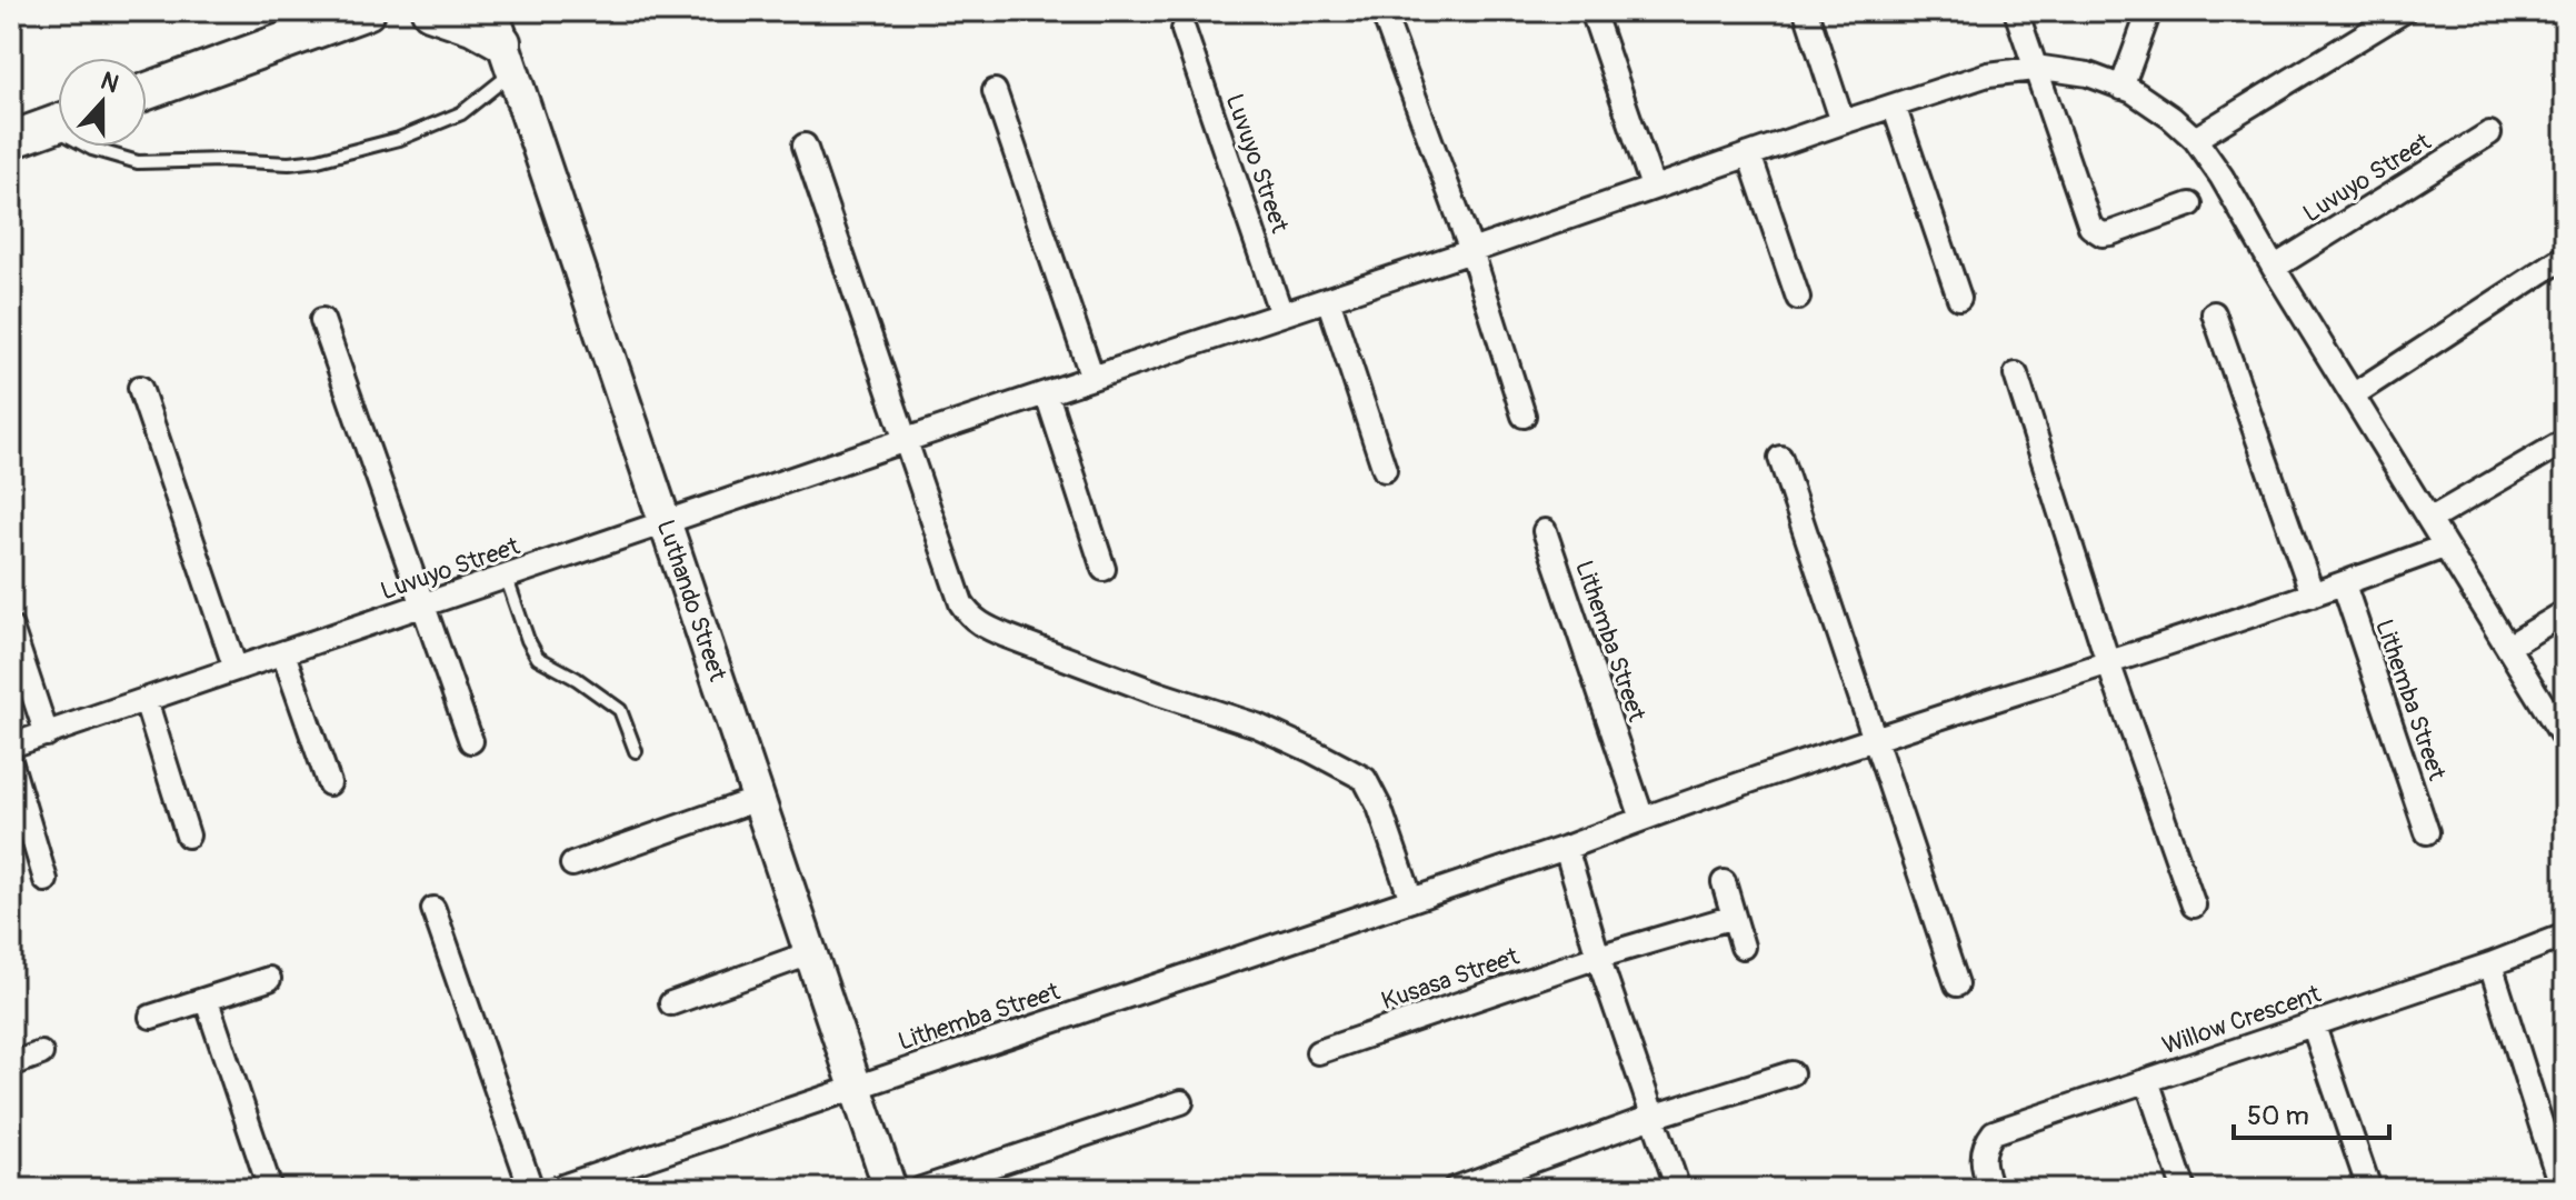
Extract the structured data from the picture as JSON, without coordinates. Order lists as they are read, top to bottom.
{
  "streets": {
    "street": [
      "Luvuyo Street",
      "Luthando Street",
      "Lithemba Street",
      "Kusasa Street",
      "Willow Crescent"
    ]
  },
  "crossings": [
    ["Luvuyo Street", "Luthando Street"],
    ["Luvuyo Street", "Lithemba Street"],
    ["Luthando Street", "Lithemba Street"]
  ],
  "scale_bar": "50 m",
  "north": "top"
}
